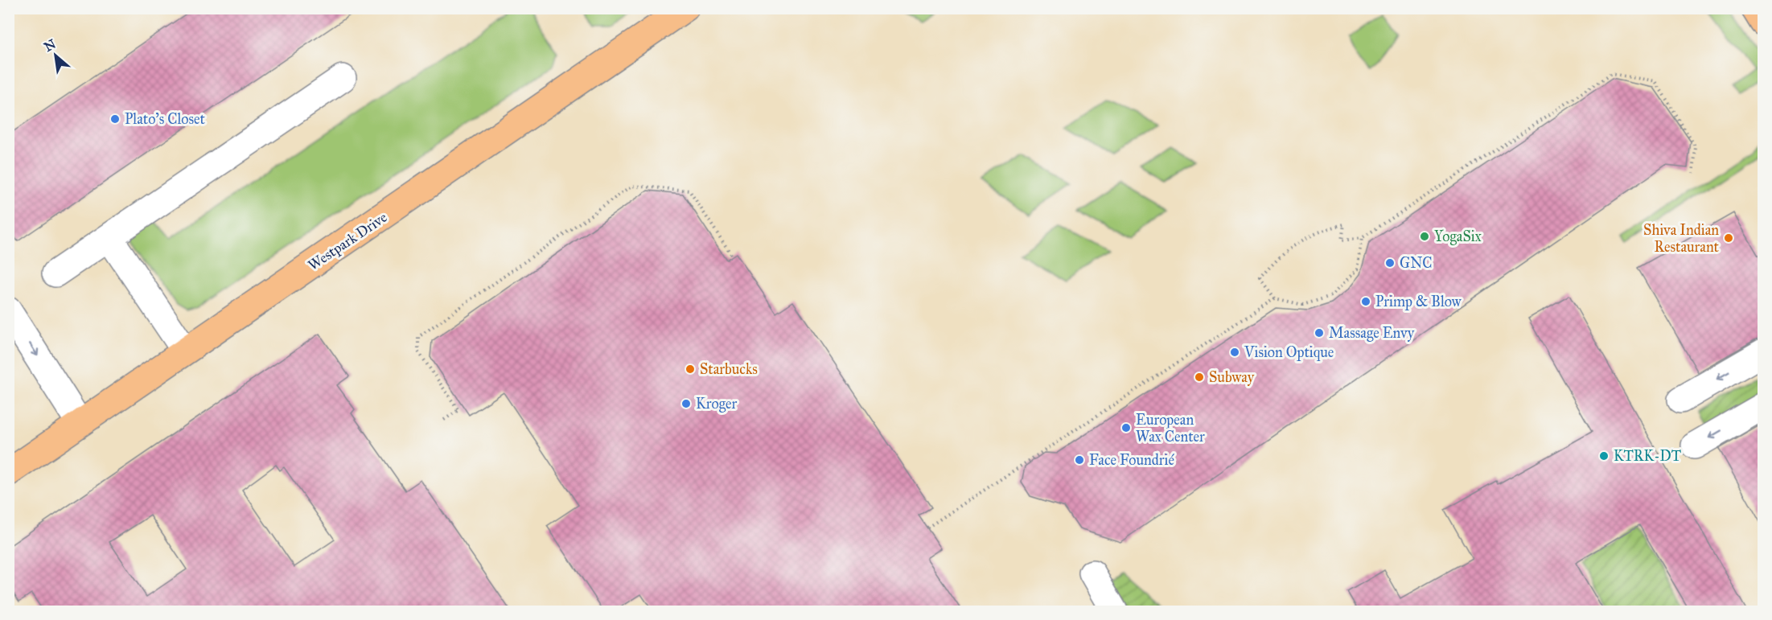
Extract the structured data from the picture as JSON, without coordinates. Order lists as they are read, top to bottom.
{
  "streets": {
    "main road": ["Westpark Drive"]
  },
  "places": [
    "Plato's Closet",
    "YogaSix",
    "Shiva Indian Restaurant",
    "GNC",
    "Primp & Blow",
    "Massage Envy",
    "Vision Optique",
    "Starbucks",
    "Subway",
    "Kroger",
    "European Wax Center",
    "KTRK-DT",
    "Face Foundrié"
  ],
  "north": "top left"
}
